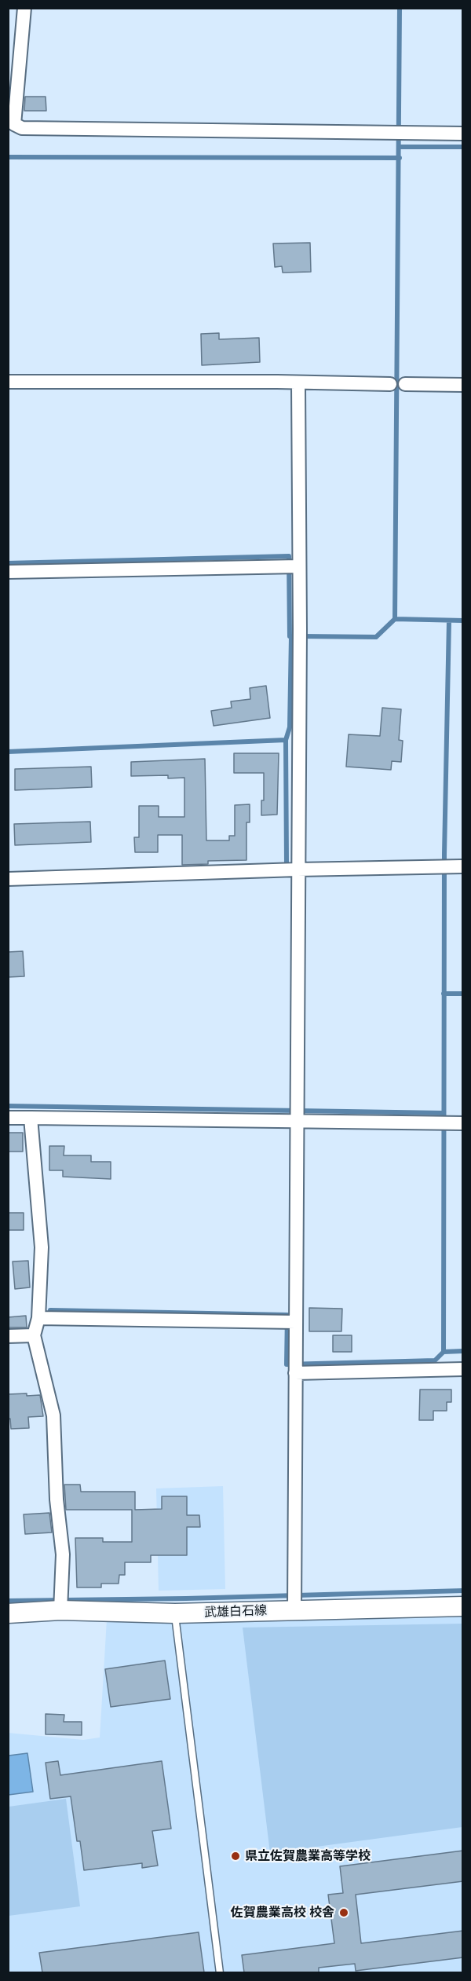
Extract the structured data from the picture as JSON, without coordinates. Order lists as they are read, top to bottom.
{
  "streets": {
    "main road": ["武雄白石線"]
  },
  "places": ["県立佐賀農業高等学校", "佐賀農業高校 校舎"]
}
